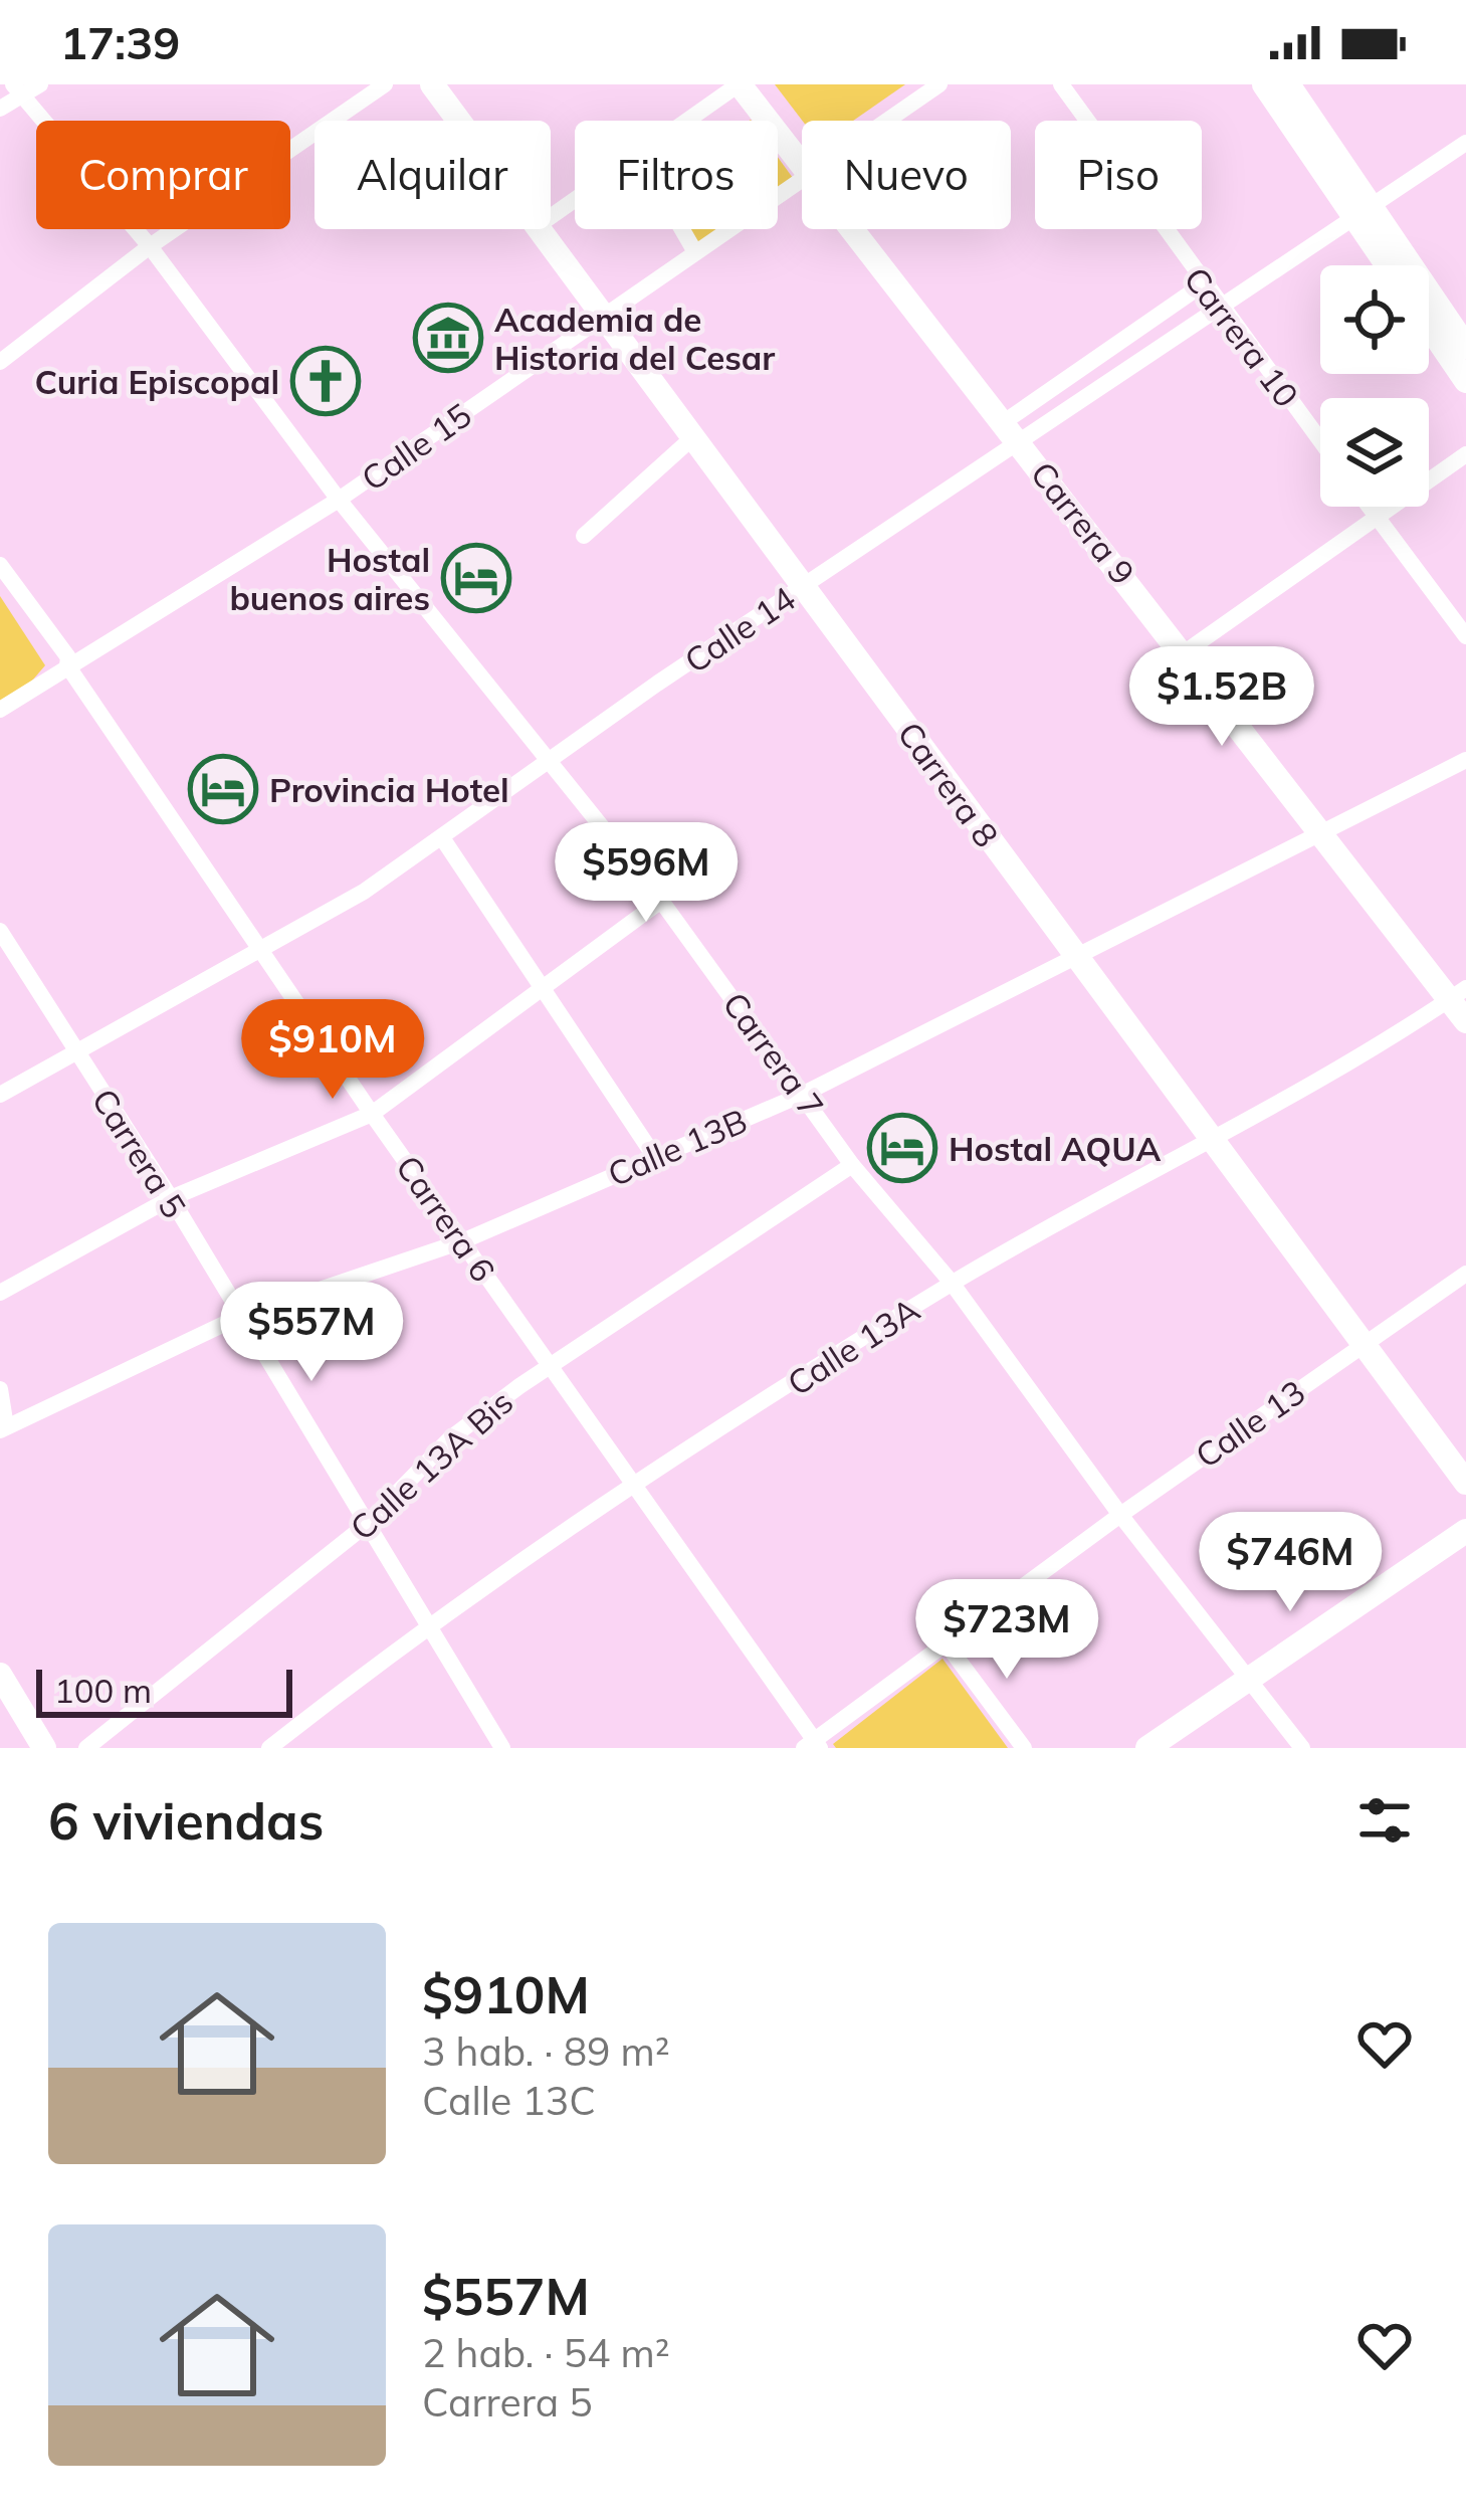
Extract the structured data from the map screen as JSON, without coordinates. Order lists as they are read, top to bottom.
{
  "streets": {
    "street": [
      "Carrera 10",
      "Calle 15",
      "Carrera 9",
      "Calle 14",
      "Carrera 8",
      "Carrera 7",
      "Calle 13B",
      "Carrera 5",
      "Carrera 6",
      "Calle 13A",
      "Calle 13",
      "Calle 13A Bis"
    ]
  },
  "crossings": [
    ["Carrera 10", "Calle 14"],
    ["Calle 15", "Carrera 8"],
    ["Calle 15", "Carrera 7"],
    ["Calle 15", "Carrera 6"],
    ["Carrera 9", "Calle 14"],
    ["Carrera 9", "Calle 13B"],
    ["Carrera 9", "Calle 13A"],
    ["Calle 14", "Carrera 8"],
    ["Calle 14", "Carrera 7"],
    ["Calle 14", "Carrera 5"],
    ["Calle 14", "Carrera 6"],
    ["Carrera 8", "Calle 13B"],
    ["Carrera 8", "Calle 13A"],
    ["Carrera 8", "Calle 13"],
    ["Carrera 7", "Calle 13B"],
    ["Carrera 7", "Calle 13A"],
    ["Carrera 7", "Calle 13"],
    ["Carrera 7", "Calle 13A Bis"],
    ["Calle 13B", "Carrera 5"],
    ["Calle 13B", "Carrera 6"],
    ["Carrera 5", "Calle 13A"],
    ["Carrera 5", "Calle 13A Bis"],
    ["Carrera 6", "Calle 13A"],
    ["Carrera 6", "Calle 13"],
    ["Carrera 6", "Calle 13A Bis"]
  ],
  "places": {
    "museum": ["Academia de Historia del Cesar"],
    "church": ["Curia Episcopal"],
    "hotel": ["Hostal buenos aires", "Provincia Hotel", "Hostal AQUA"]
  },
  "scale_bar": "100 m",
  "page": {
    "status": "17:39",
    "chip": [
      "Comprar",
      "Alquilar",
      "Filtros",
      "Nuevo",
      "Piso"
    ],
    "price": [
      "$1.52B",
      "$596M",
      "$910M",
      "$557M",
      "$746M",
      "$723M"
    ],
    "scale": "100 m",
    "heading": "6 viviendas",
    "list": [
      {
        "name": "$910M",
        "note": "3 hab. · 89 m² · Calle 13C"
      },
      {
        "name": "$557M",
        "note": "2 hab. · 54 m² · Carrera 5"
      }
    ]
  }
}
